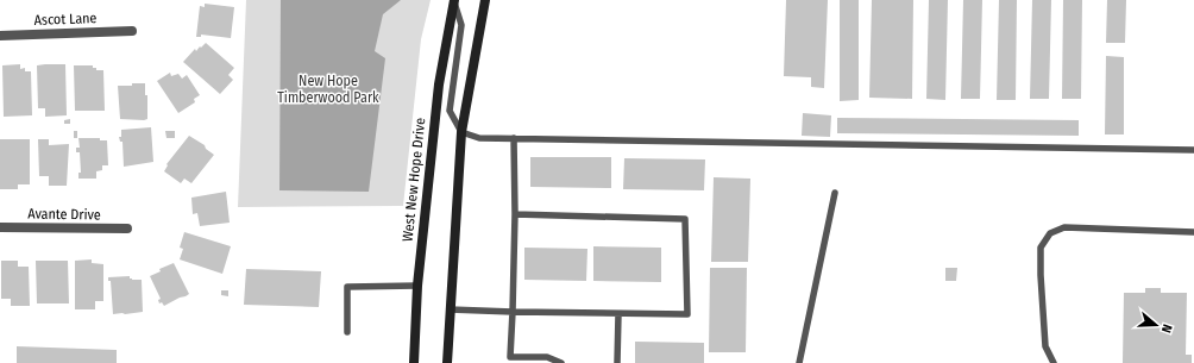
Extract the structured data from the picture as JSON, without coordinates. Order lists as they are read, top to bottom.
{
  "streets": {
    "main road": ["West New Hope Drive"],
    "street": ["Ascot Lane", "Avante Drive"]
  },
  "parks": ["New Hope Timberwood Park"],
  "north": "right"
}
